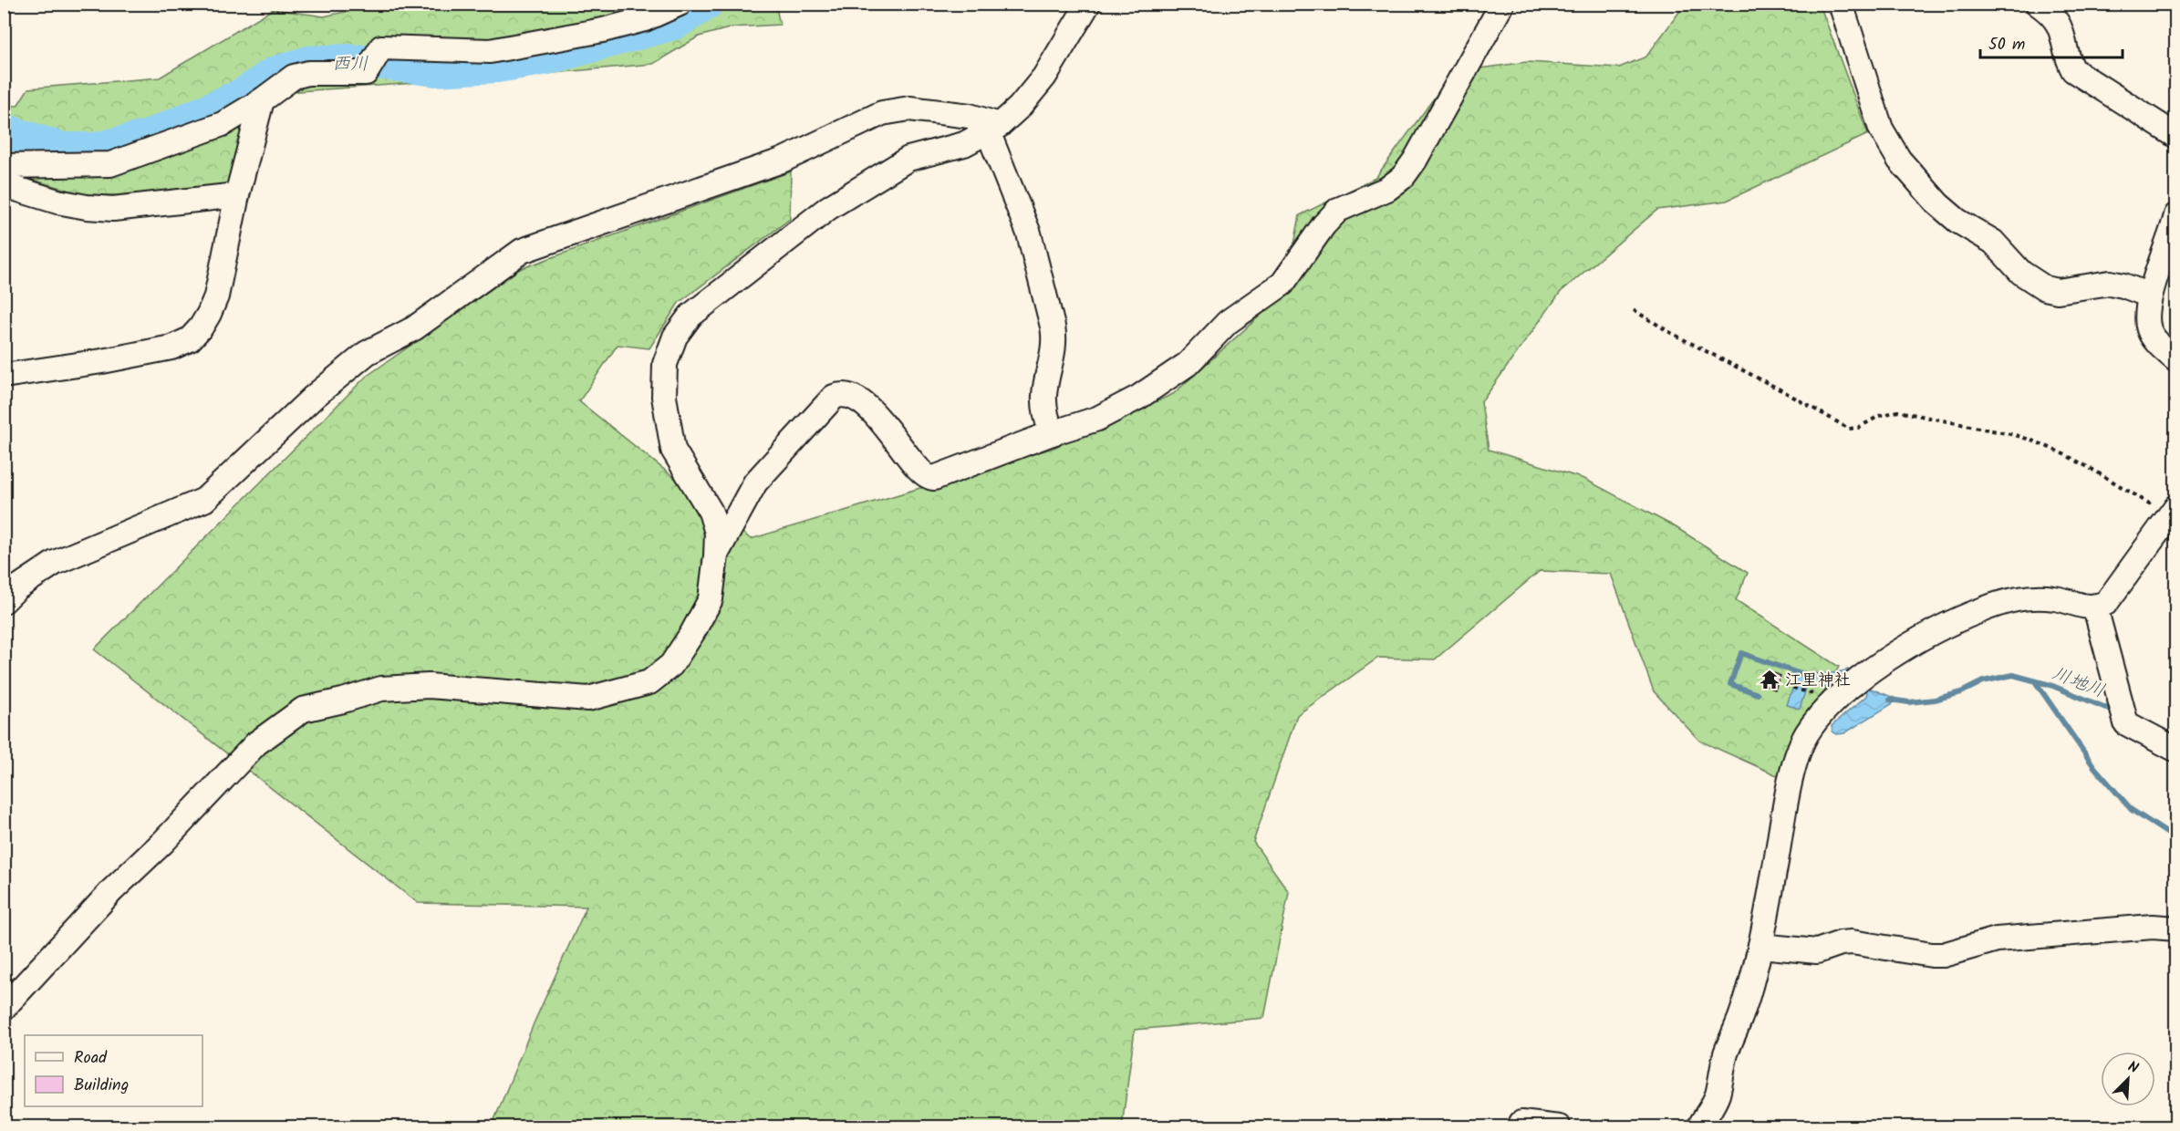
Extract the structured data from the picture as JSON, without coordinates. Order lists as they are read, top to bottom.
{
  "water": ["西川", "川地川"],
  "places": {
    "temple": ["江里神社"]
  },
  "legend": ["Road", "Building"],
  "scale_bar": "50 m",
  "north": "top right"
}
